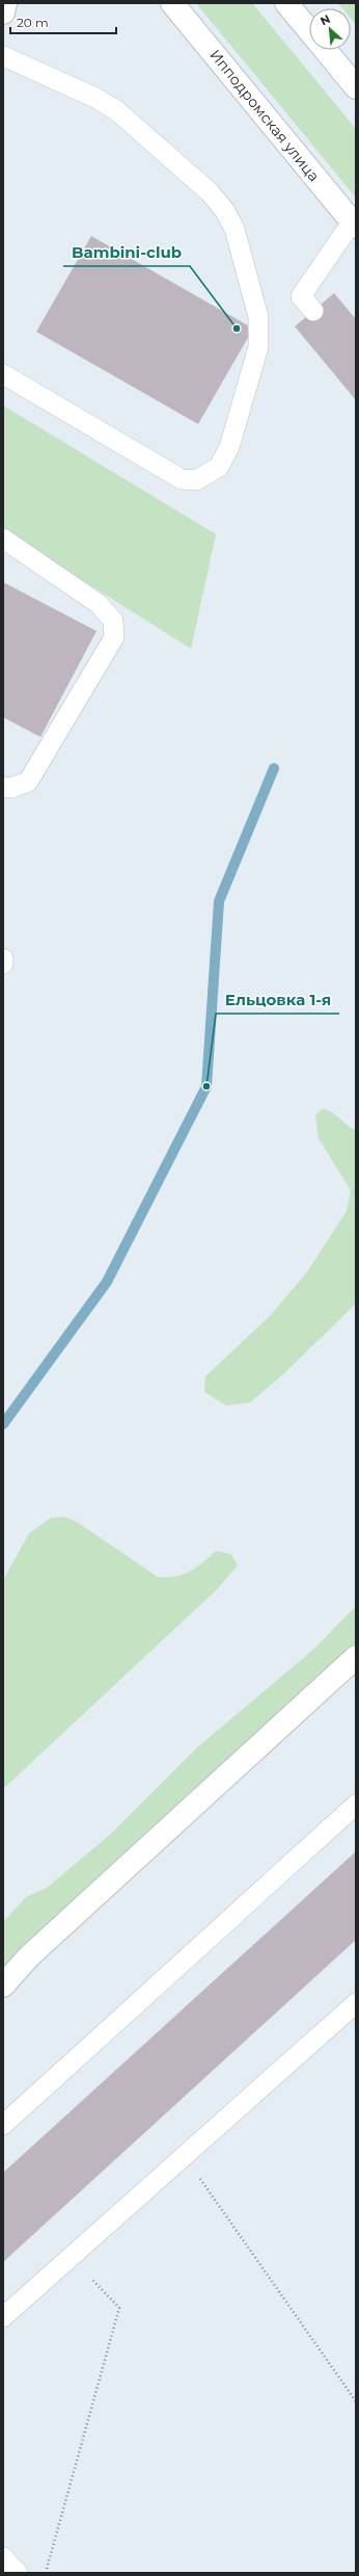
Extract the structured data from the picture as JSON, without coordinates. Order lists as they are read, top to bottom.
{
  "streets": {
    "main road": ["Ипподромская улица"]
  },
  "places": ["Bambini-club", "Ельцовка 1-я"],
  "scale_bar": "20 m",
  "north": "top left"
}
